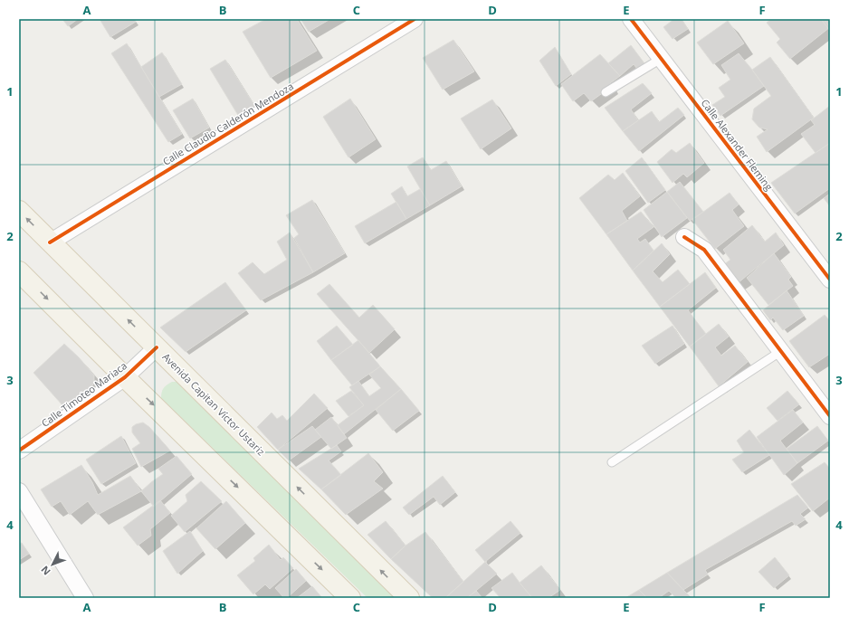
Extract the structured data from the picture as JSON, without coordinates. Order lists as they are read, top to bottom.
{
  "streets": {
    "main road": ["Avenida Capitan Víctor Ustariz"],
    "street": ["Calle Claudio Calderón Mendoza", "Calle Alexander Fleming", "Calle Timoteo Mariaca"]
  },
  "crossings": [
    ["Calle Claudio Calderón Mendoza", "Avenida Capitan Víctor Ustariz"],
    ["Calle Timoteo Mariaca", "Avenida Capitan Víctor Ustariz"]
  ],
  "north": "bottom left",
  "grid": {
    "columns": [
      "A",
      "B",
      "C",
      "D",
      "E",
      "F"
    ],
    "rows": [
      "1",
      "2",
      "3",
      "4"
    ]
  }
}
